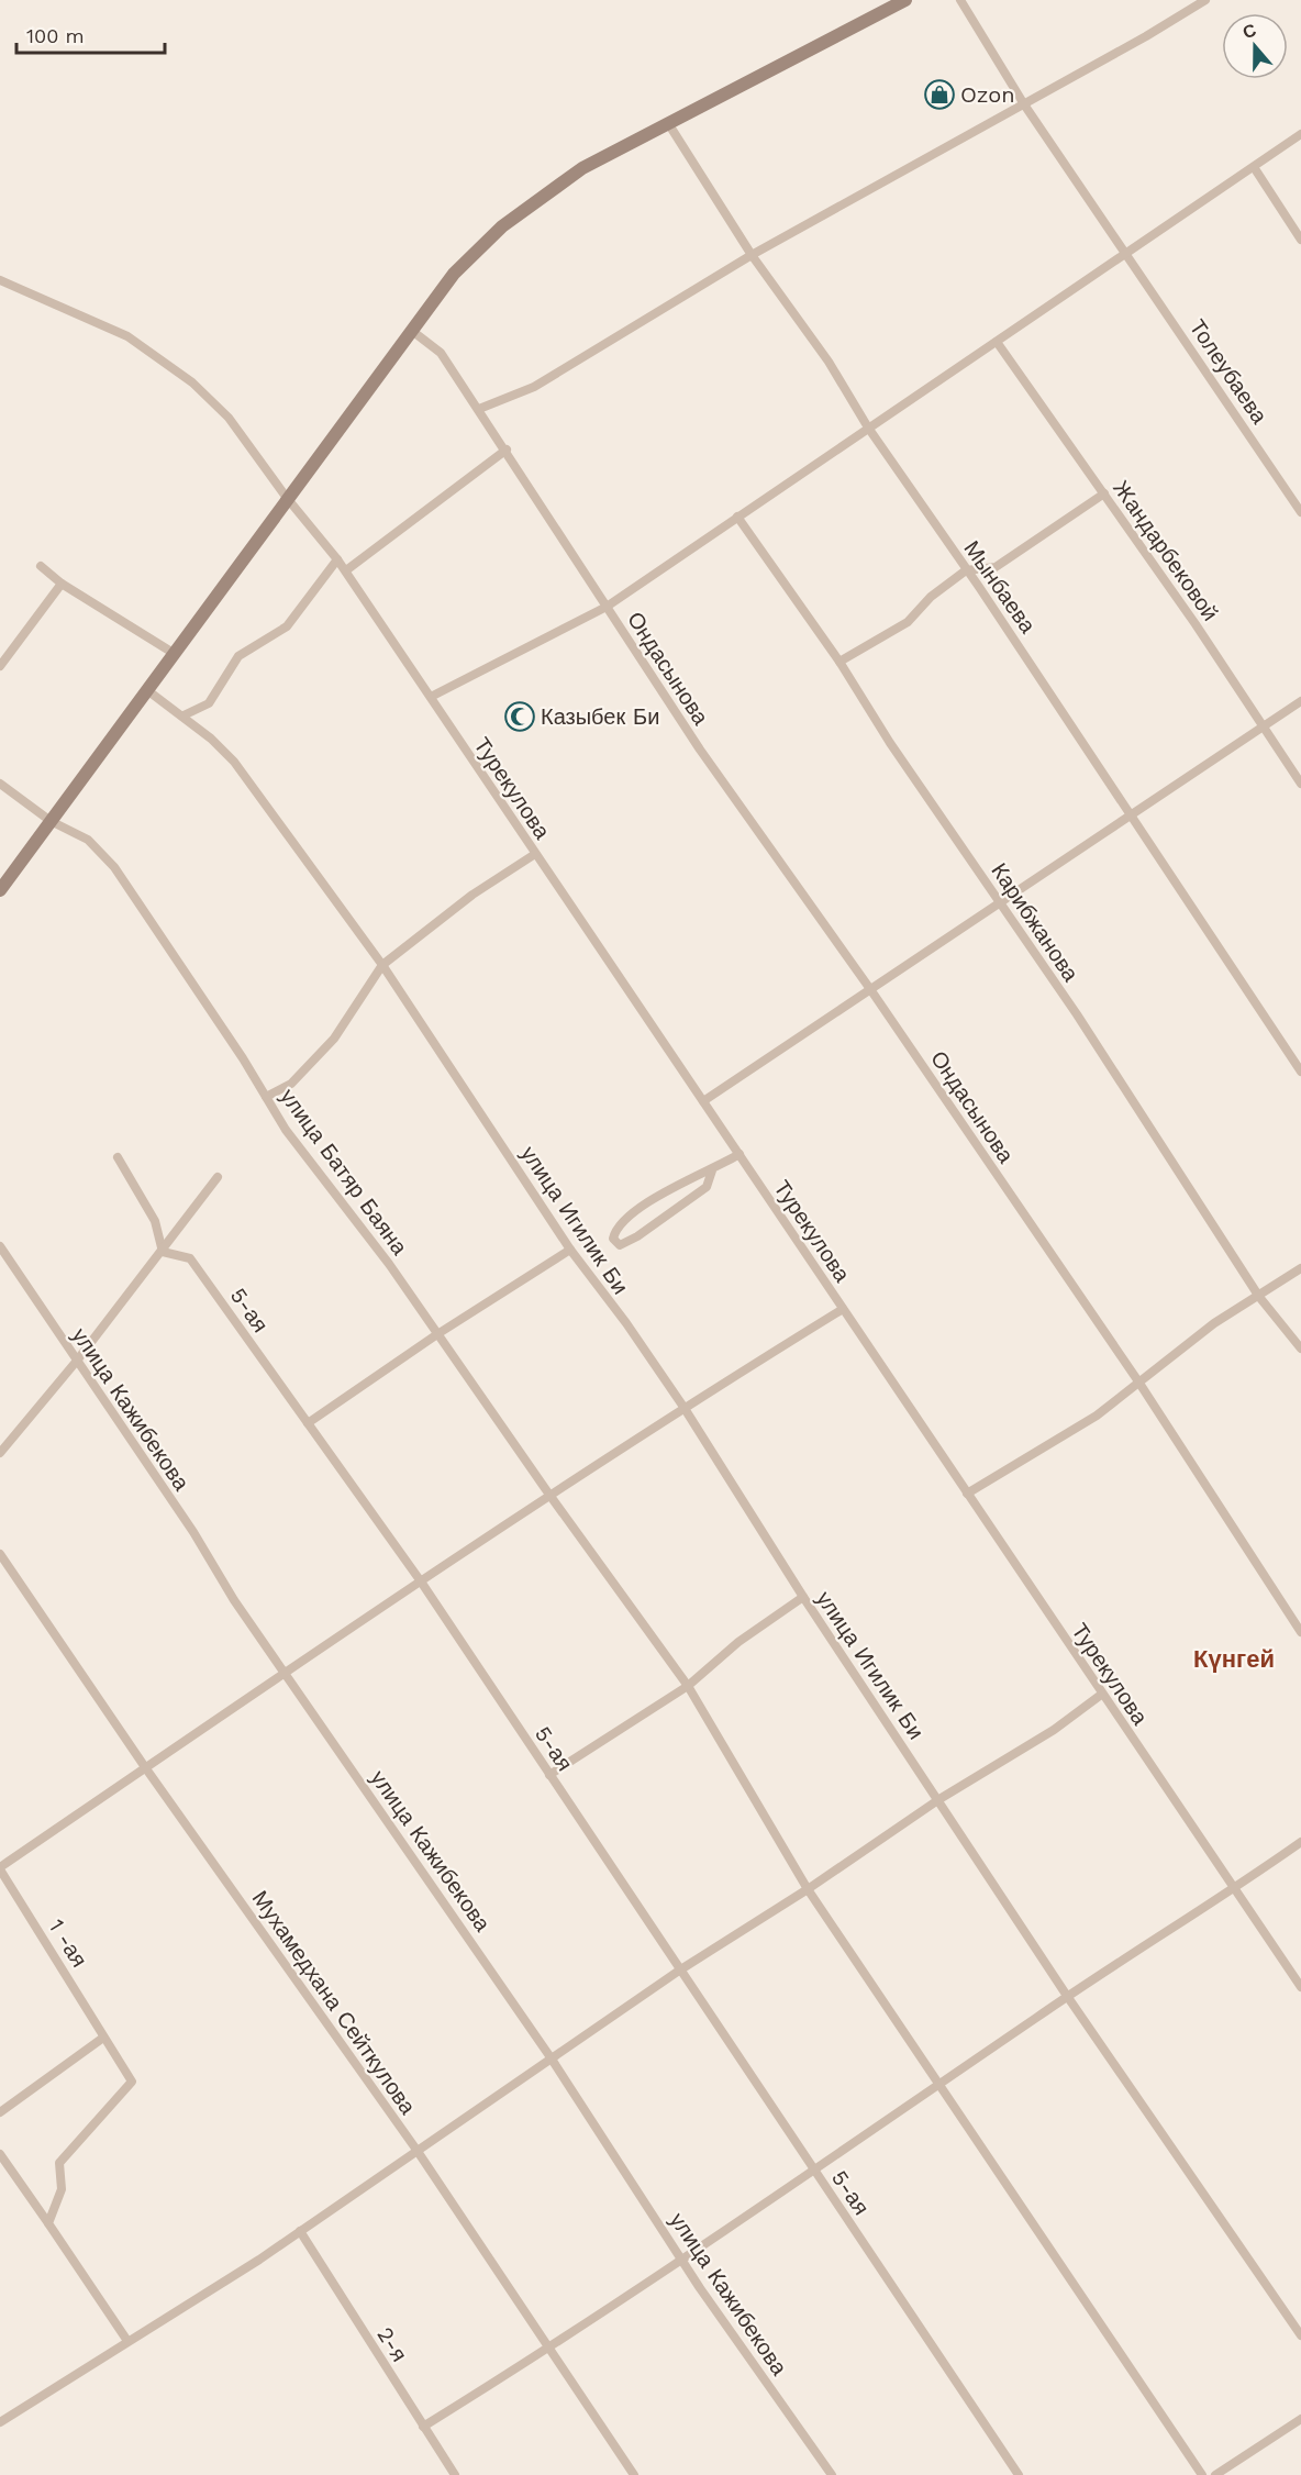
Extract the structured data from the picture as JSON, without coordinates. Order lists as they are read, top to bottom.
{
  "streets": {
    "street": [
      "Толеубаева",
      "Жандарбековой",
      "Мынбаева",
      "Ондасынова",
      "Турекулова",
      "Карибжанова",
      "улица Батяр Баяна",
      "улица Игилик Би",
      "5-ая",
      "улица Кажибекова",
      "1 -ая",
      "Мухамедхана Сейткулова",
      "2-я"
    ]
  },
  "districts": ["Күнгей"],
  "places": {
    "shop": ["Ozon"],
    "mosque": ["Казыбек Би"]
  },
  "scale_bar": "100 m",
  "north": "top"
}
